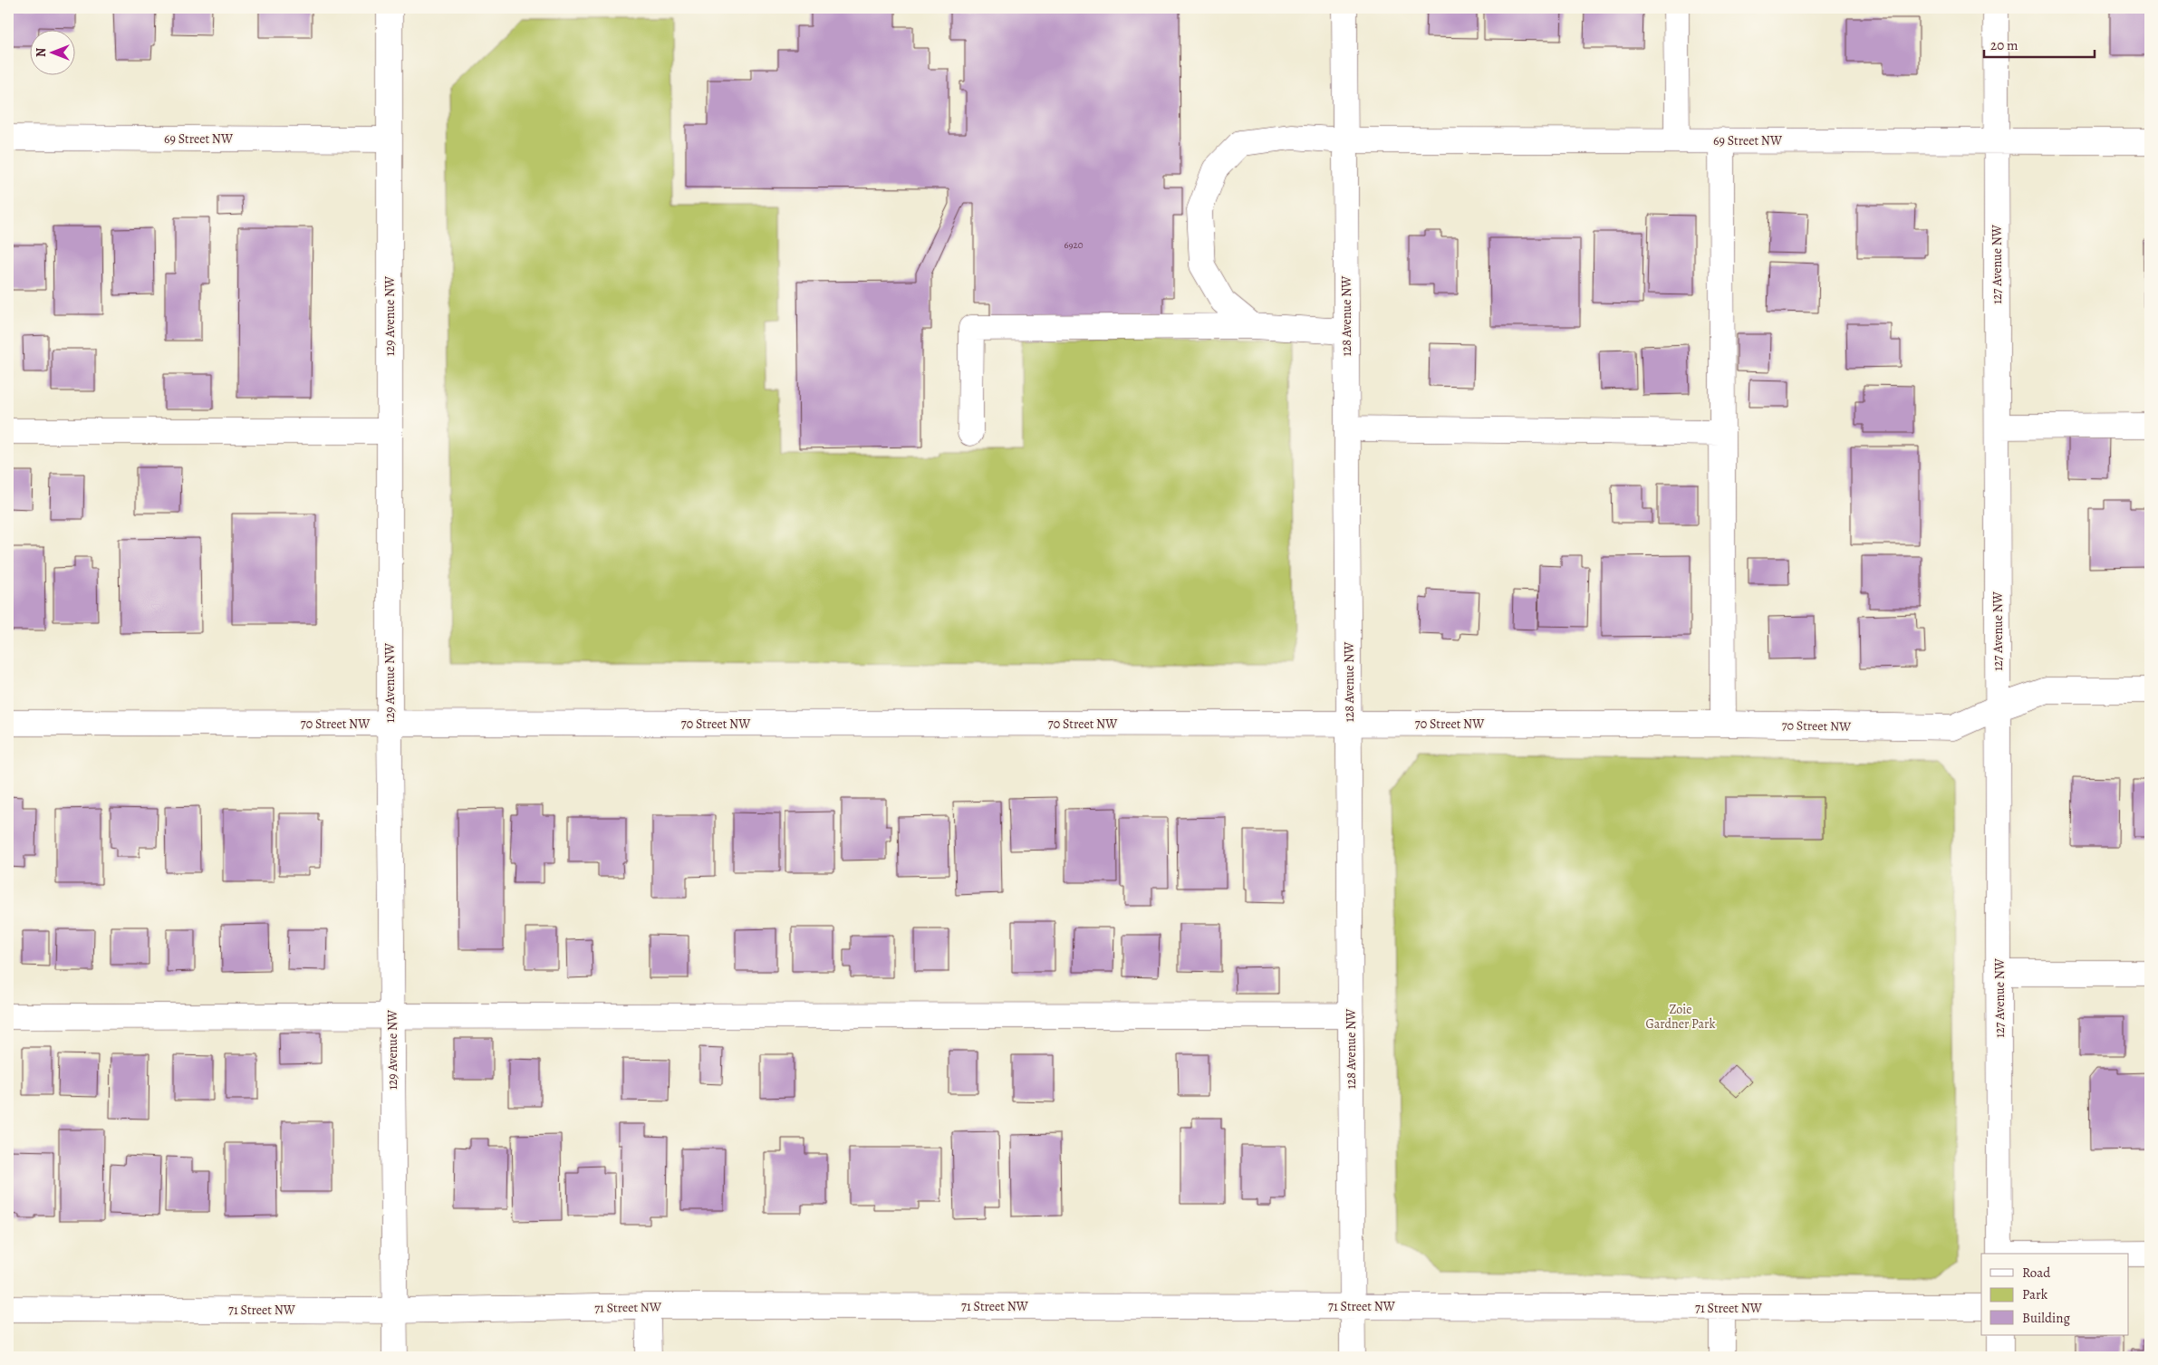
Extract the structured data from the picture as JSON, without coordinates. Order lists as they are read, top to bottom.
{
  "streets": {
    "street": [
      "69 Street NW",
      "127 Avenue NW",
      "129 Avenue NW",
      "128 Avenue NW",
      "70 Street NW",
      "71 Street NW"
    ]
  },
  "crossings": [
    ["69 Street NW", "127 Avenue NW"],
    ["69 Street NW", "129 Avenue NW"],
    ["69 Street NW", "128 Avenue NW"],
    ["127 Avenue NW", "70 Street NW"],
    ["129 Avenue NW", "70 Street NW"],
    ["129 Avenue NW", "71 Street NW"],
    ["128 Avenue NW", "70 Street NW"],
    ["128 Avenue NW", "71 Street NW"]
  ],
  "parks": ["Zoie Gardner Park"],
  "house_numbers": ["6920"],
  "legend": ["Road", "Park", "Building"],
  "scale_bar": "20 m",
  "north": "left"
}
